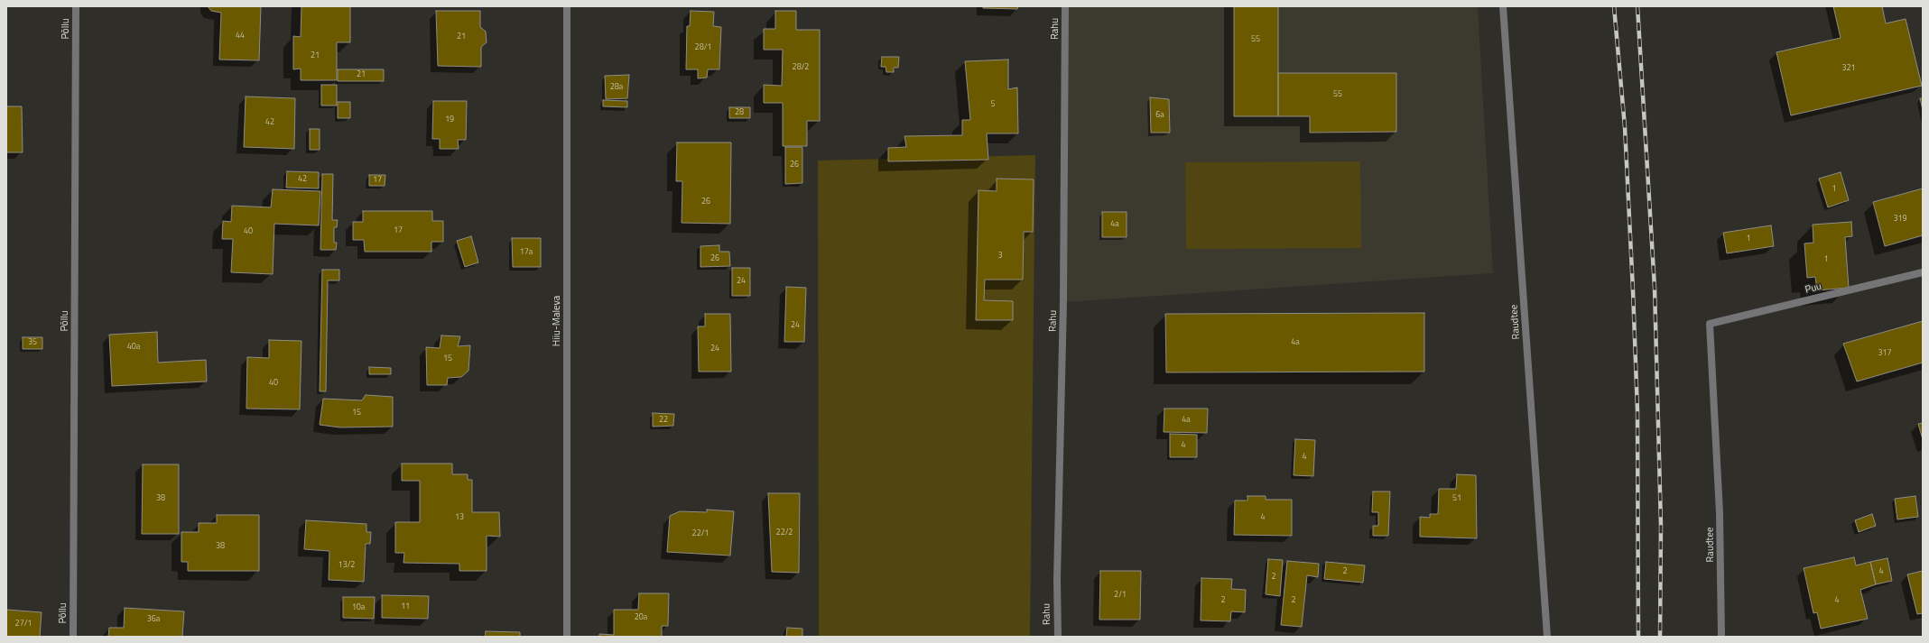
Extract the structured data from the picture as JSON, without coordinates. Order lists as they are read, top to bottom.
{
  "streets": {
    "street": [
      "Põllu",
      "Rahu",
      "Puu",
      "Hiiu-Maleva",
      "Raudtee"
    ]
  },
  "crossings": [
    ["Puu", "Raudtee"]
  ],
  "house_numbers": [
    "44",
    "21",
    "55",
    "28/1",
    "21",
    "28/2",
    "321",
    "21",
    "28a",
    "55",
    "5",
    "28",
    "6a",
    "19",
    "42",
    "26",
    "42",
    "17",
    "1",
    "26",
    "319",
    "4a",
    "17",
    "40",
    "1",
    "17a",
    "3",
    "26",
    "1",
    "24",
    "24",
    "35",
    "4a",
    "40a",
    "24",
    "317",
    "15",
    "40",
    "15",
    "22",
    "4a",
    "4",
    "4",
    "38",
    "51",
    "13",
    "4",
    "22/2",
    "22/1",
    "38",
    "13/2",
    "2",
    "4",
    "2",
    "2/1",
    "2",
    "2",
    "4",
    "11",
    "10a",
    "20a",
    "36a",
    "27/1"
  ]
}
